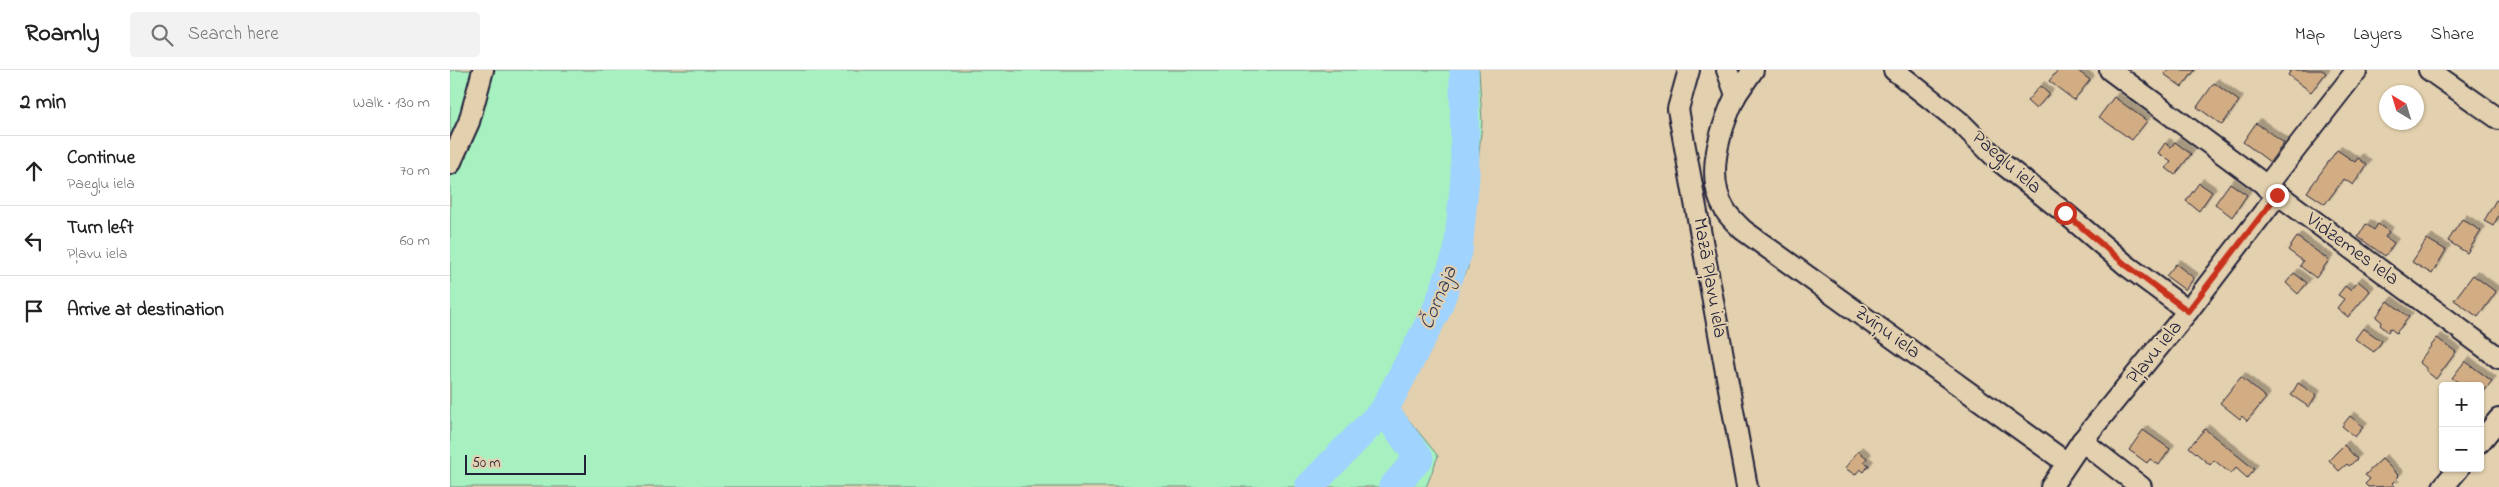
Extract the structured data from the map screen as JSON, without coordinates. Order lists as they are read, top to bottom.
{
  "streets": {
    "street": [
      "Paegļu iela",
      "Vidzemes iela",
      "Mazā Pļavu iela",
      "Zvīņu iela",
      "Pļavu iela"
    ]
  },
  "crossings": [
    ["Paegļu iela", "Pļavu iela"],
    ["Vidzemes iela", "Pļavu iela"],
    ["Zvīņu iela", "Pļavu iela"]
  ],
  "water": ["Čornaja"],
  "scale_bar": "50 m",
  "north": "top left",
  "page": {
    "header": "Roamly",
    "search": "Search here",
    "nav": ["Map", "Layers", "Share"],
    "heading": ["2 min", "Walk · 130 m"],
    "list": [
      ["Continue", "Paegļu iela", "70 m"],
      ["Turn left", "Pļavu iela", "60 m"],
      "Arrive at destination"
    ],
    "map_buttons": ["+", "−"],
    "scale": "50 m"
  }
}
